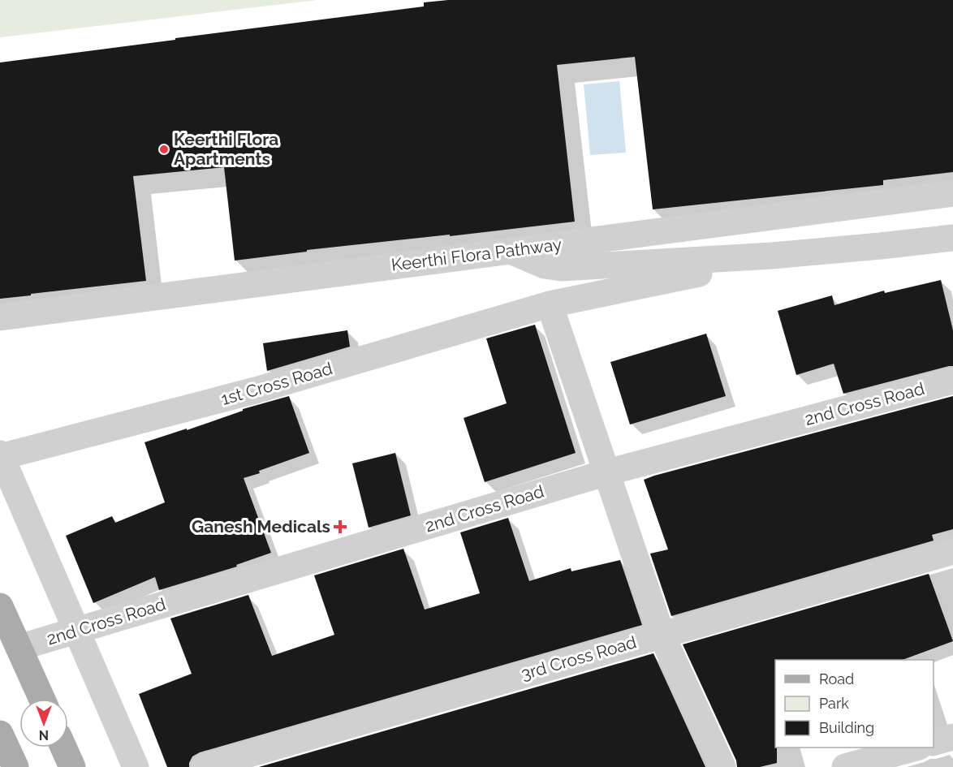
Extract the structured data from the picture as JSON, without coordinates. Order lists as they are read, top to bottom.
{
  "streets": {
    "street": [
      "Keerthi Flora Pathway",
      "1st Cross Road",
      "2nd Cross Road",
      "3rd Cross Road"
    ]
  },
  "places": {
    "other": ["Keerthi Flora Apartments"],
    "health": ["Ganesh Medicals"]
  },
  "legend": ["Road", "Park", "Building"],
  "north": "bottom"
}
